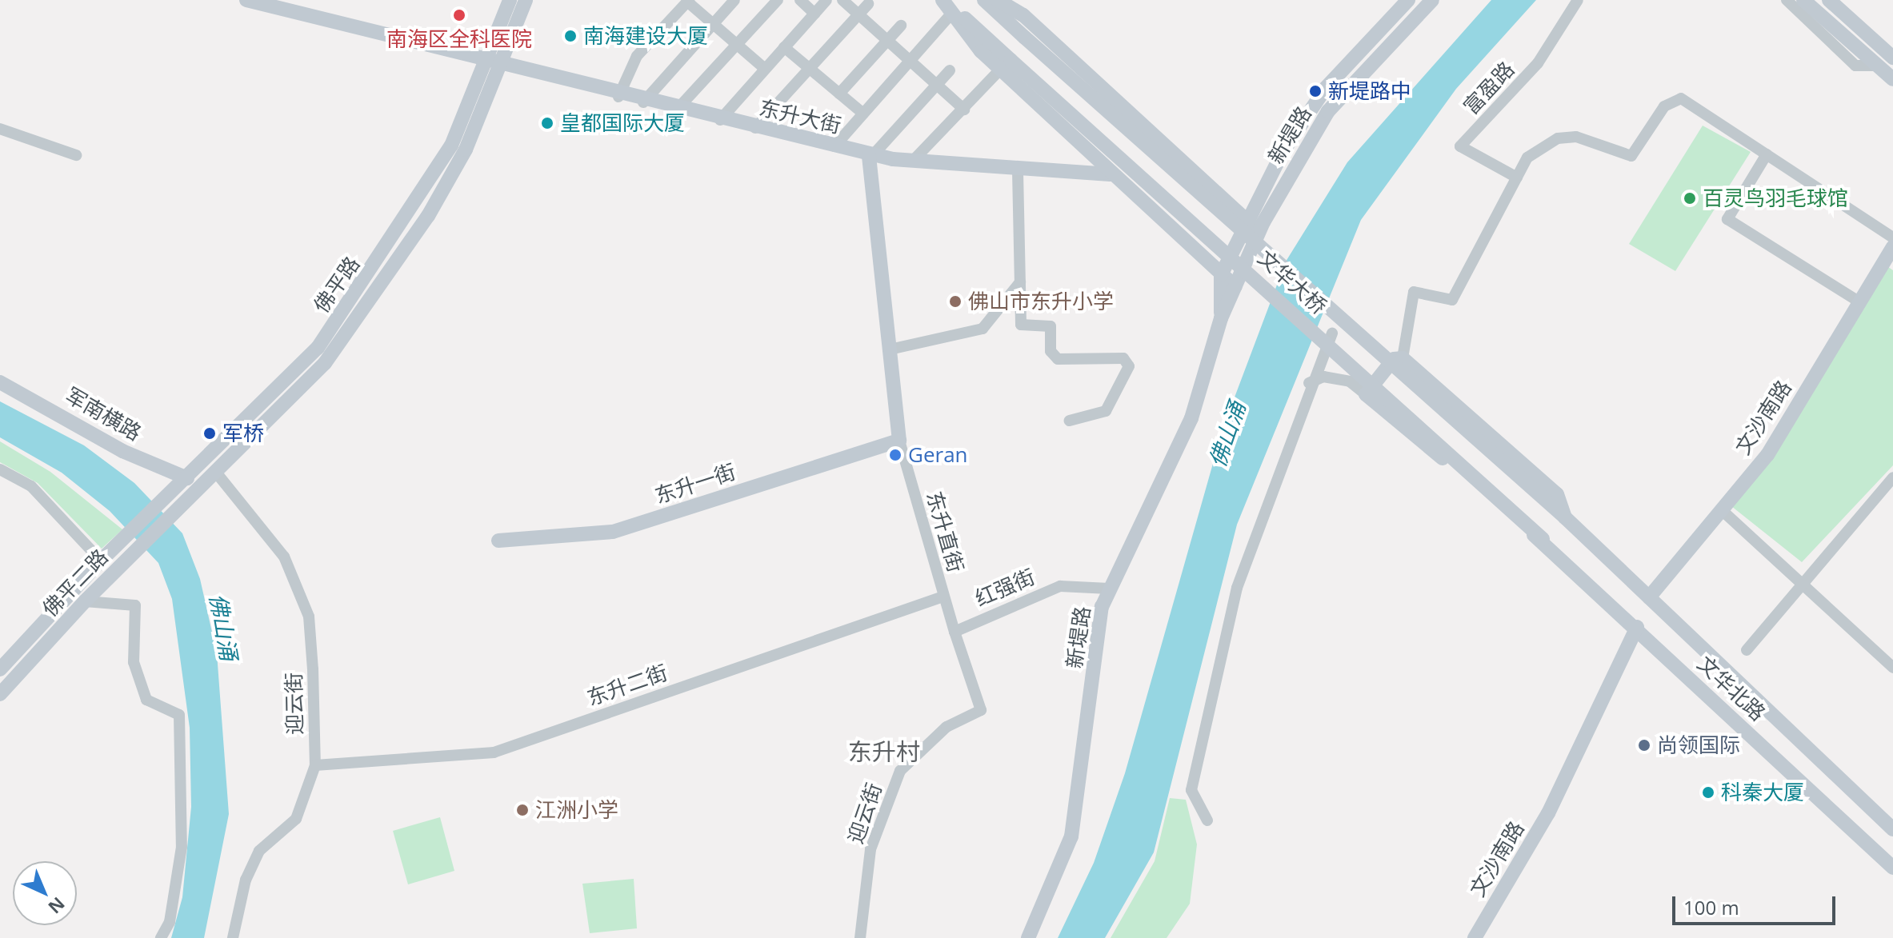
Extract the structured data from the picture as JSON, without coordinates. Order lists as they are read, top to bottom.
{
  "streets": {
    "main road": [
      "东升大街",
      "新堤路",
      "文华大桥",
      "佛平路",
      "军南横路",
      "文沙南路",
      "东升一街",
      "佛平二路",
      "文华北路"
    ],
    "street": [
      "富盈路",
      "东升直街",
      "红强街",
      "东升二街",
      "迎云街"
    ]
  },
  "crossings": [
    ["东升大街", "佛平路"],
    ["新堤路", "红强街"],
    ["文华大桥", "文华北路"],
    ["佛平路", "军南横路"],
    ["佛平路", "佛平二路"],
    ["佛平路", "迎云街"],
    ["文沙南路", "文华北路"],
    ["东升一街", "东升直街"],
    ["东升直街", "红强街"],
    ["东升直街", "东升二街"],
    ["红强街", "东升二街"],
    ["红强街", "迎云街"],
    ["东升二街", "迎云街"]
  ],
  "districts": ["东升村"],
  "water": ["佛山涌"],
  "places": [
    "南海区全科医院",
    "南海建设大厦",
    "新堤路中",
    "皇都国际大厦",
    "百灵鸟羽毛球馆",
    "佛山市东升小学",
    "军桥",
    "Geran",
    "尚领国际",
    "科秦大厦",
    "江洲小学"
  ],
  "scale_bar": "100 m",
  "north": "bottom right"
}
